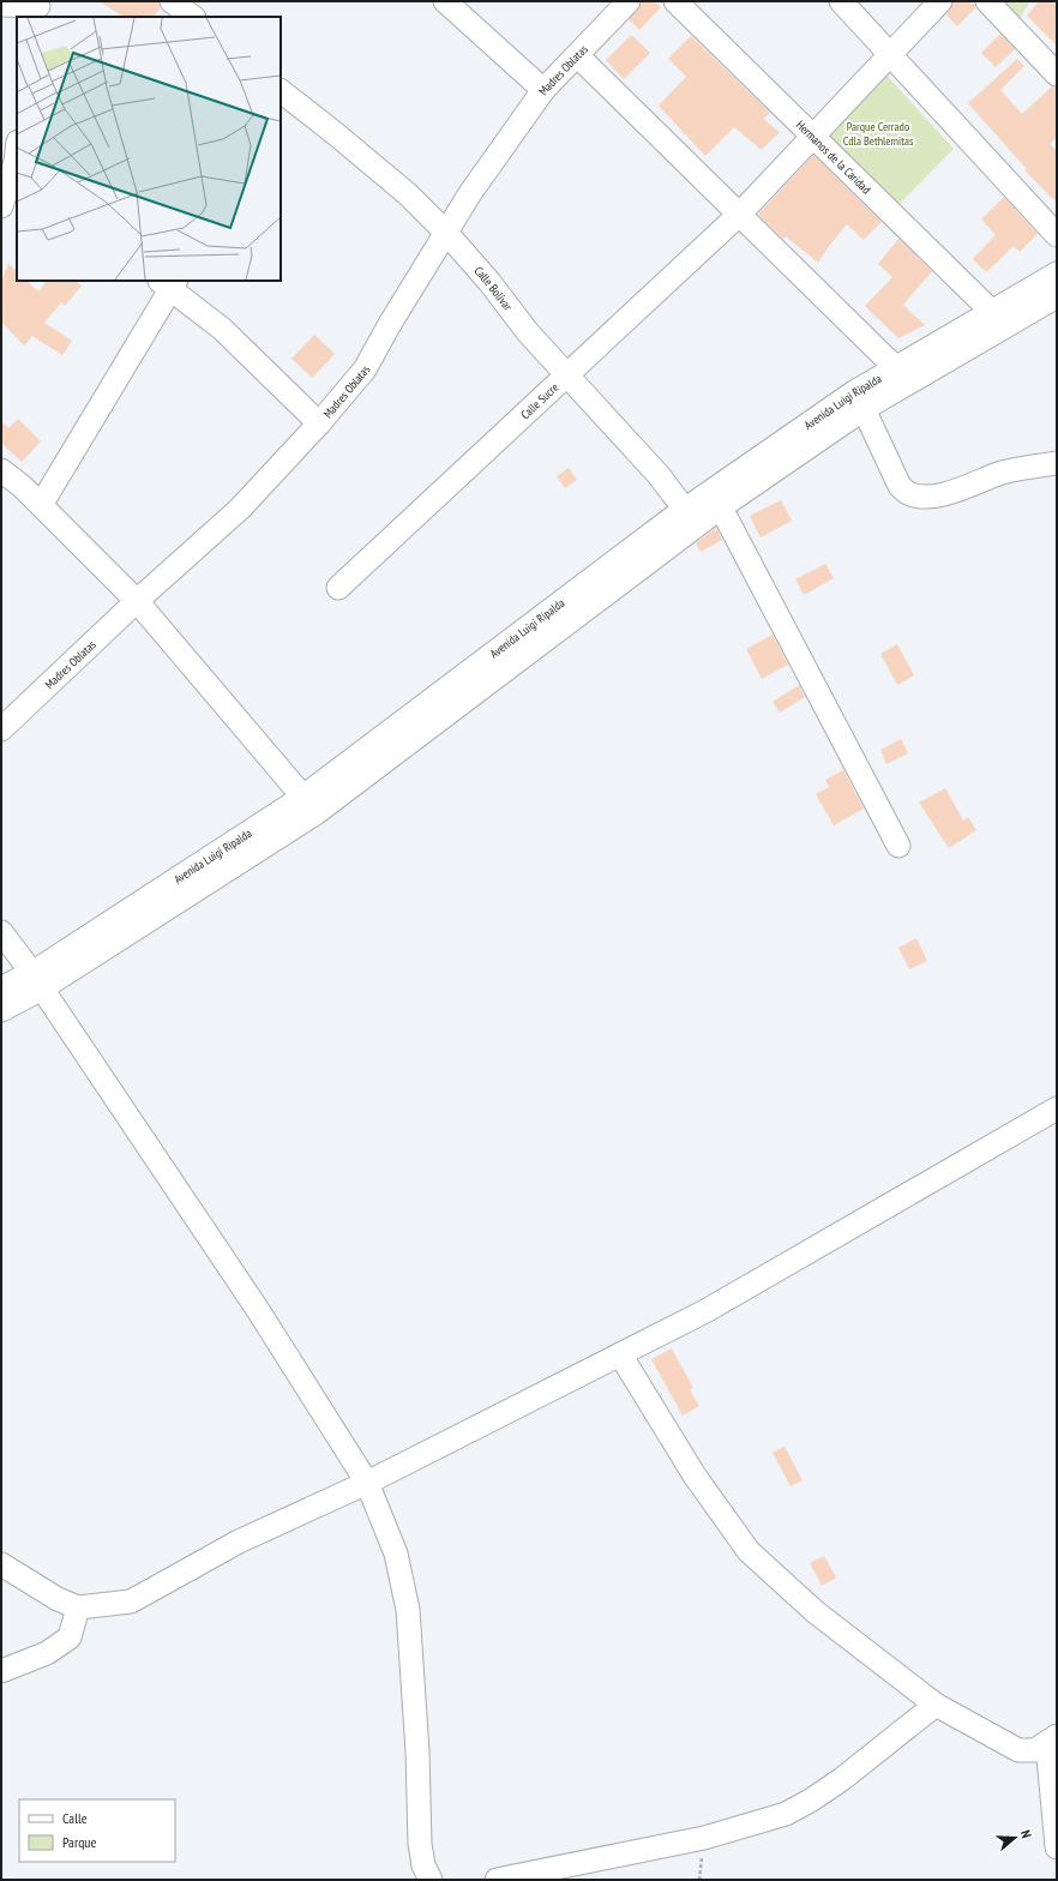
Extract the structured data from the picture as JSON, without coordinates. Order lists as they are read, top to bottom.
{
  "streets": {
    "street": [
      "Madres Oblatas",
      "Hermanos de la Caridad",
      "Calle Bolívar",
      "Calle Sucre",
      "Avenida Luigi Ripalda"
    ]
  },
  "crossings": [
    ["Madres Oblatas", "Calle Bolívar"],
    ["Hermanos de la Caridad", "Calle Sucre"],
    ["Hermanos de la Caridad", "Avenida Luigi Ripalda"],
    ["Calle Bolívar", "Calle Sucre"],
    ["Calle Bolívar", "Avenida Luigi Ripalda"]
  ],
  "parks": ["Parque Cerrado Cdla Bethlemitas"],
  "legend": ["Calle", "Parque"],
  "north": "right"
}
